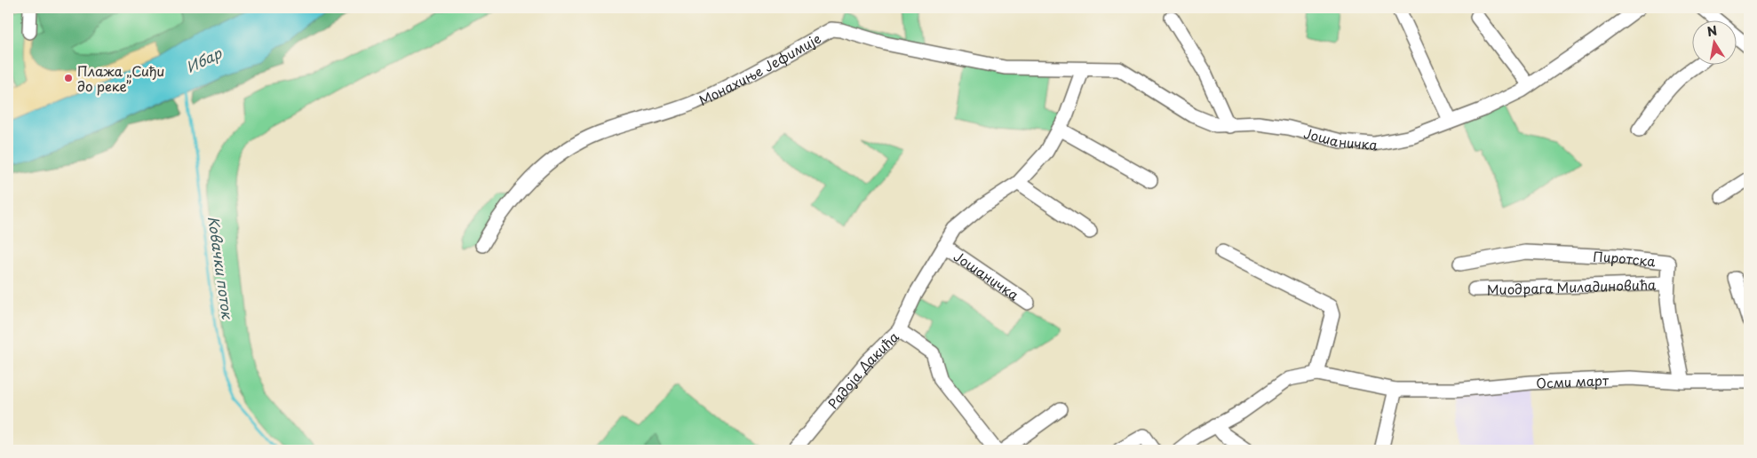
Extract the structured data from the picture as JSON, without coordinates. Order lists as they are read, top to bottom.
{
  "streets": {
    "street": [
      "Монахиње Јефимије",
      "Јошаничка",
      "Пиротска",
      "Миодрага Миладиновића",
      "Радоја Дакића",
      "Осми март"
    ]
  },
  "crossings": [
    ["Монахиње Јефимије", "Јошаничка"],
    ["Јошаничка", "Радоја Дакића"],
    ["Пиротска", "Миодрага Миладиновића"],
    ["Пиротска", "Осми март"]
  ],
  "water": ["Ибар", "Ковачки поток"],
  "places": ["Плажа „Сиђи до реке”"],
  "north": "top"
}
